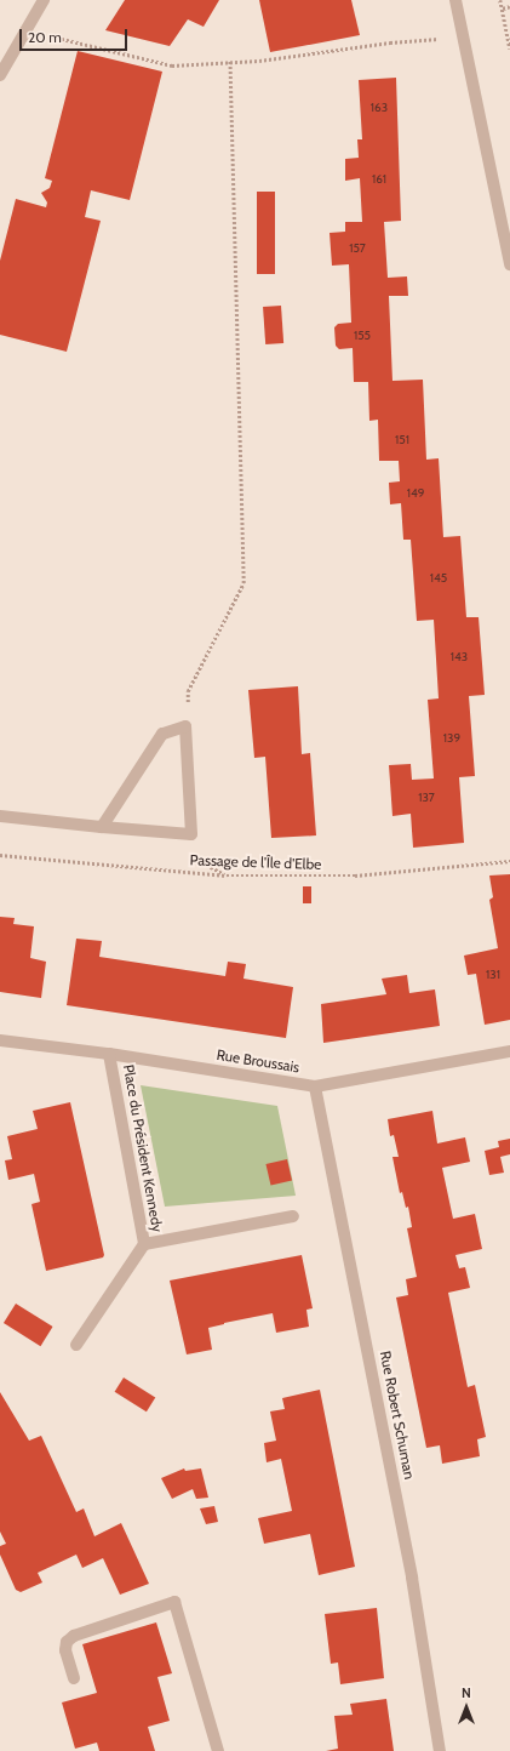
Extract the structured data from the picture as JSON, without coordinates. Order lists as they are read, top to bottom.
{
  "streets": {
    "street": ["Rue Broussais", "Place du Président Kennedy", "Rue Robert Schuman"],
    "path": ["Passage de l'Île d'Elbe"]
  },
  "crossings": [
    ["Rue Broussais", "Place du Président Kennedy"],
    ["Rue Broussais", "Rue Robert Schuman"]
  ],
  "house_numbers": [
    "163",
    "161",
    "157",
    "155",
    "151",
    "149",
    "145",
    "143",
    "139",
    "137",
    "131"
  ],
  "scale_bar": "20 m",
  "north": "top"
}
